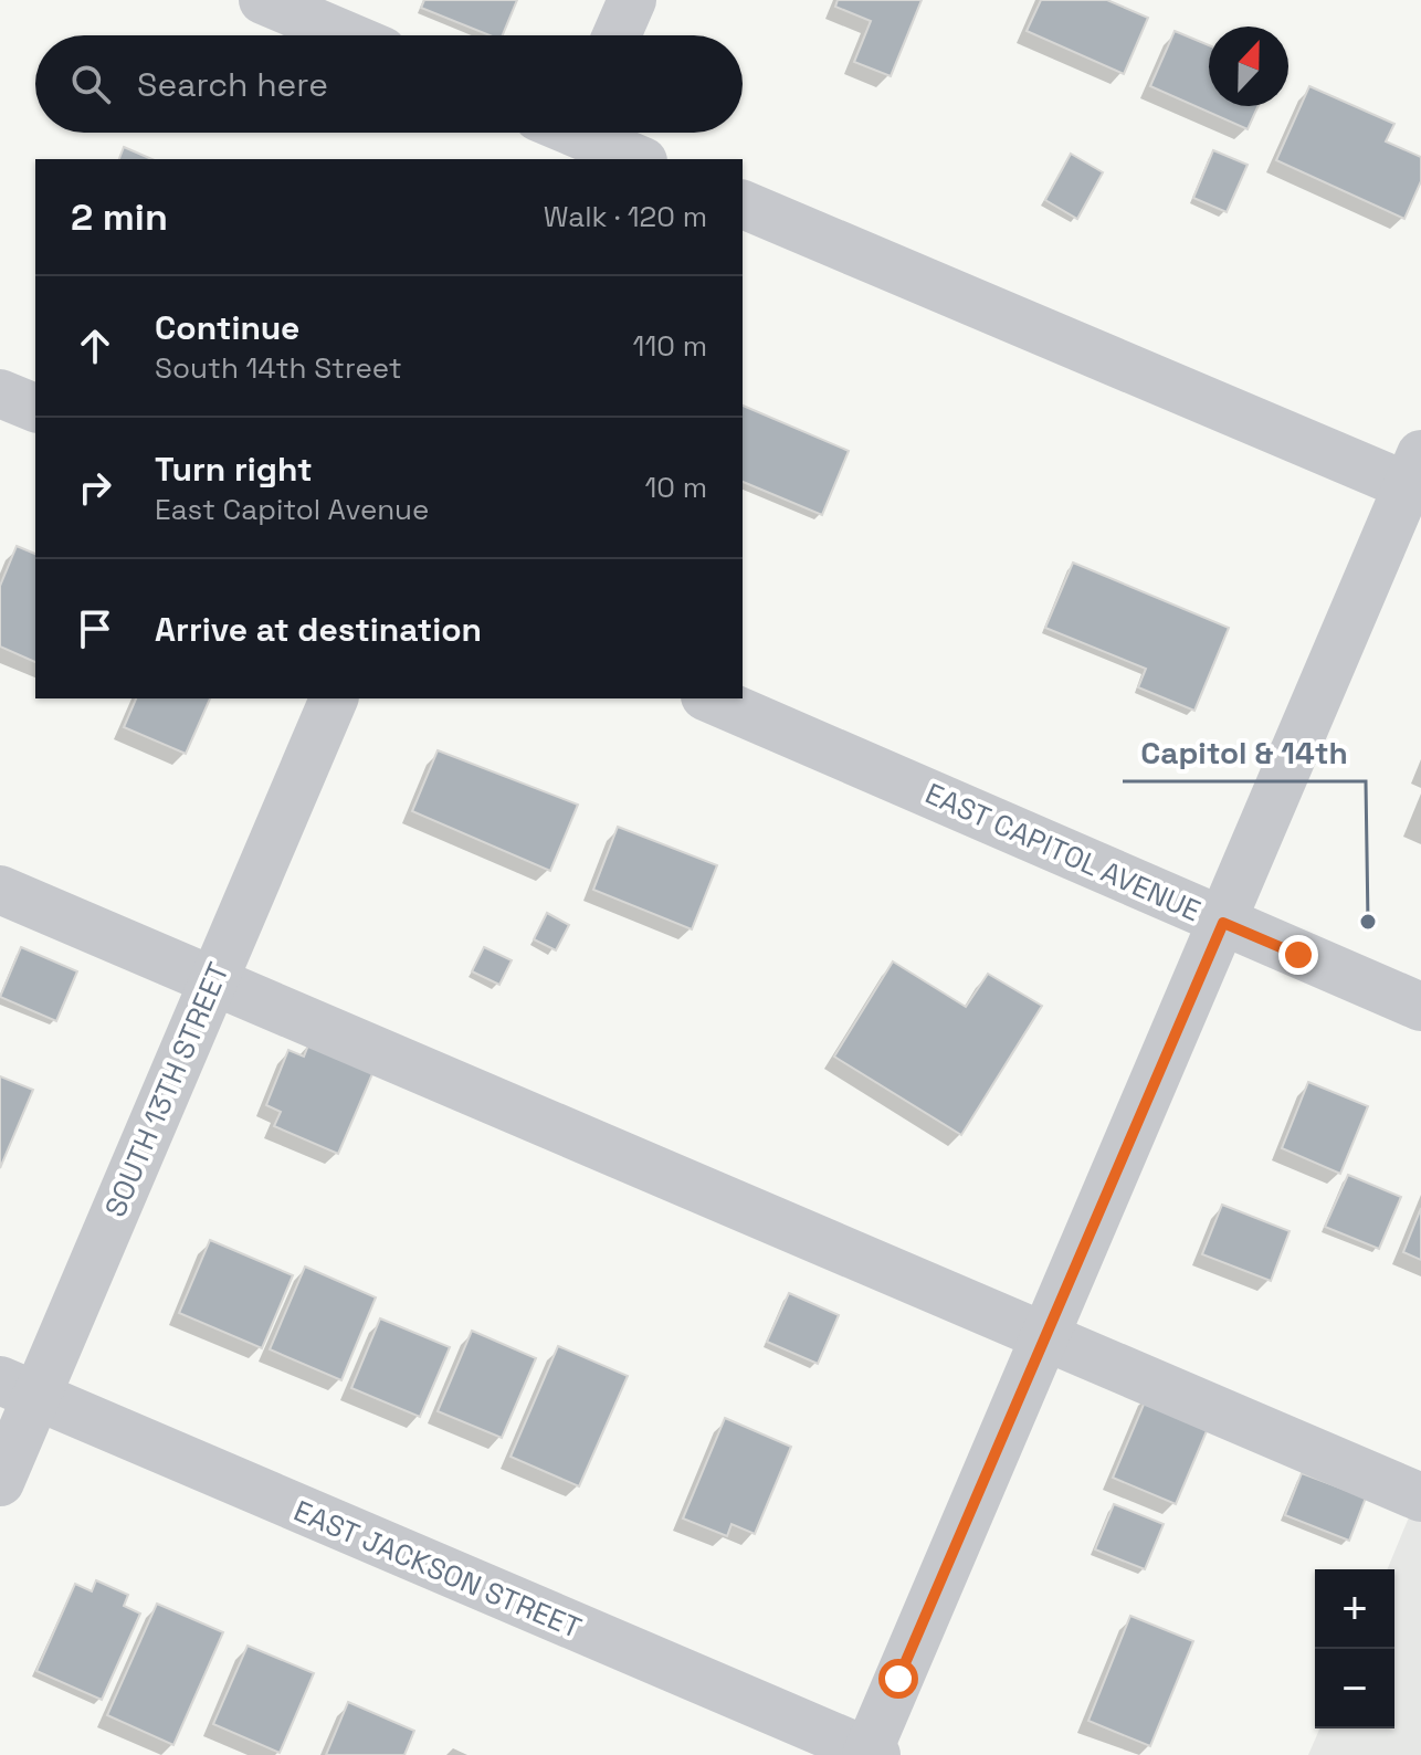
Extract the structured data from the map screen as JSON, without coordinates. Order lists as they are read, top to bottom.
{
  "streets": {
    "street": ["EAST CAPITOL AVENUE", "SOUTH 13TH STREET", "EAST JACKSON STREET"]
  },
  "crossings": [
    ["SOUTH 13TH STREET", "EAST JACKSON STREET"]
  ],
  "places": ["Capitol & 14th"],
  "north": "top",
  "page": {
    "search": "Search here",
    "heading": ["2 min", "Walk · 120 m"],
    "list": [
      ["Continue", "South 14th Street", "110 m"],
      ["Turn right", "East Capitol Avenue", "10 m"],
      "Arrive at destination"
    ],
    "map_buttons": ["+", "−"]
  }
}
